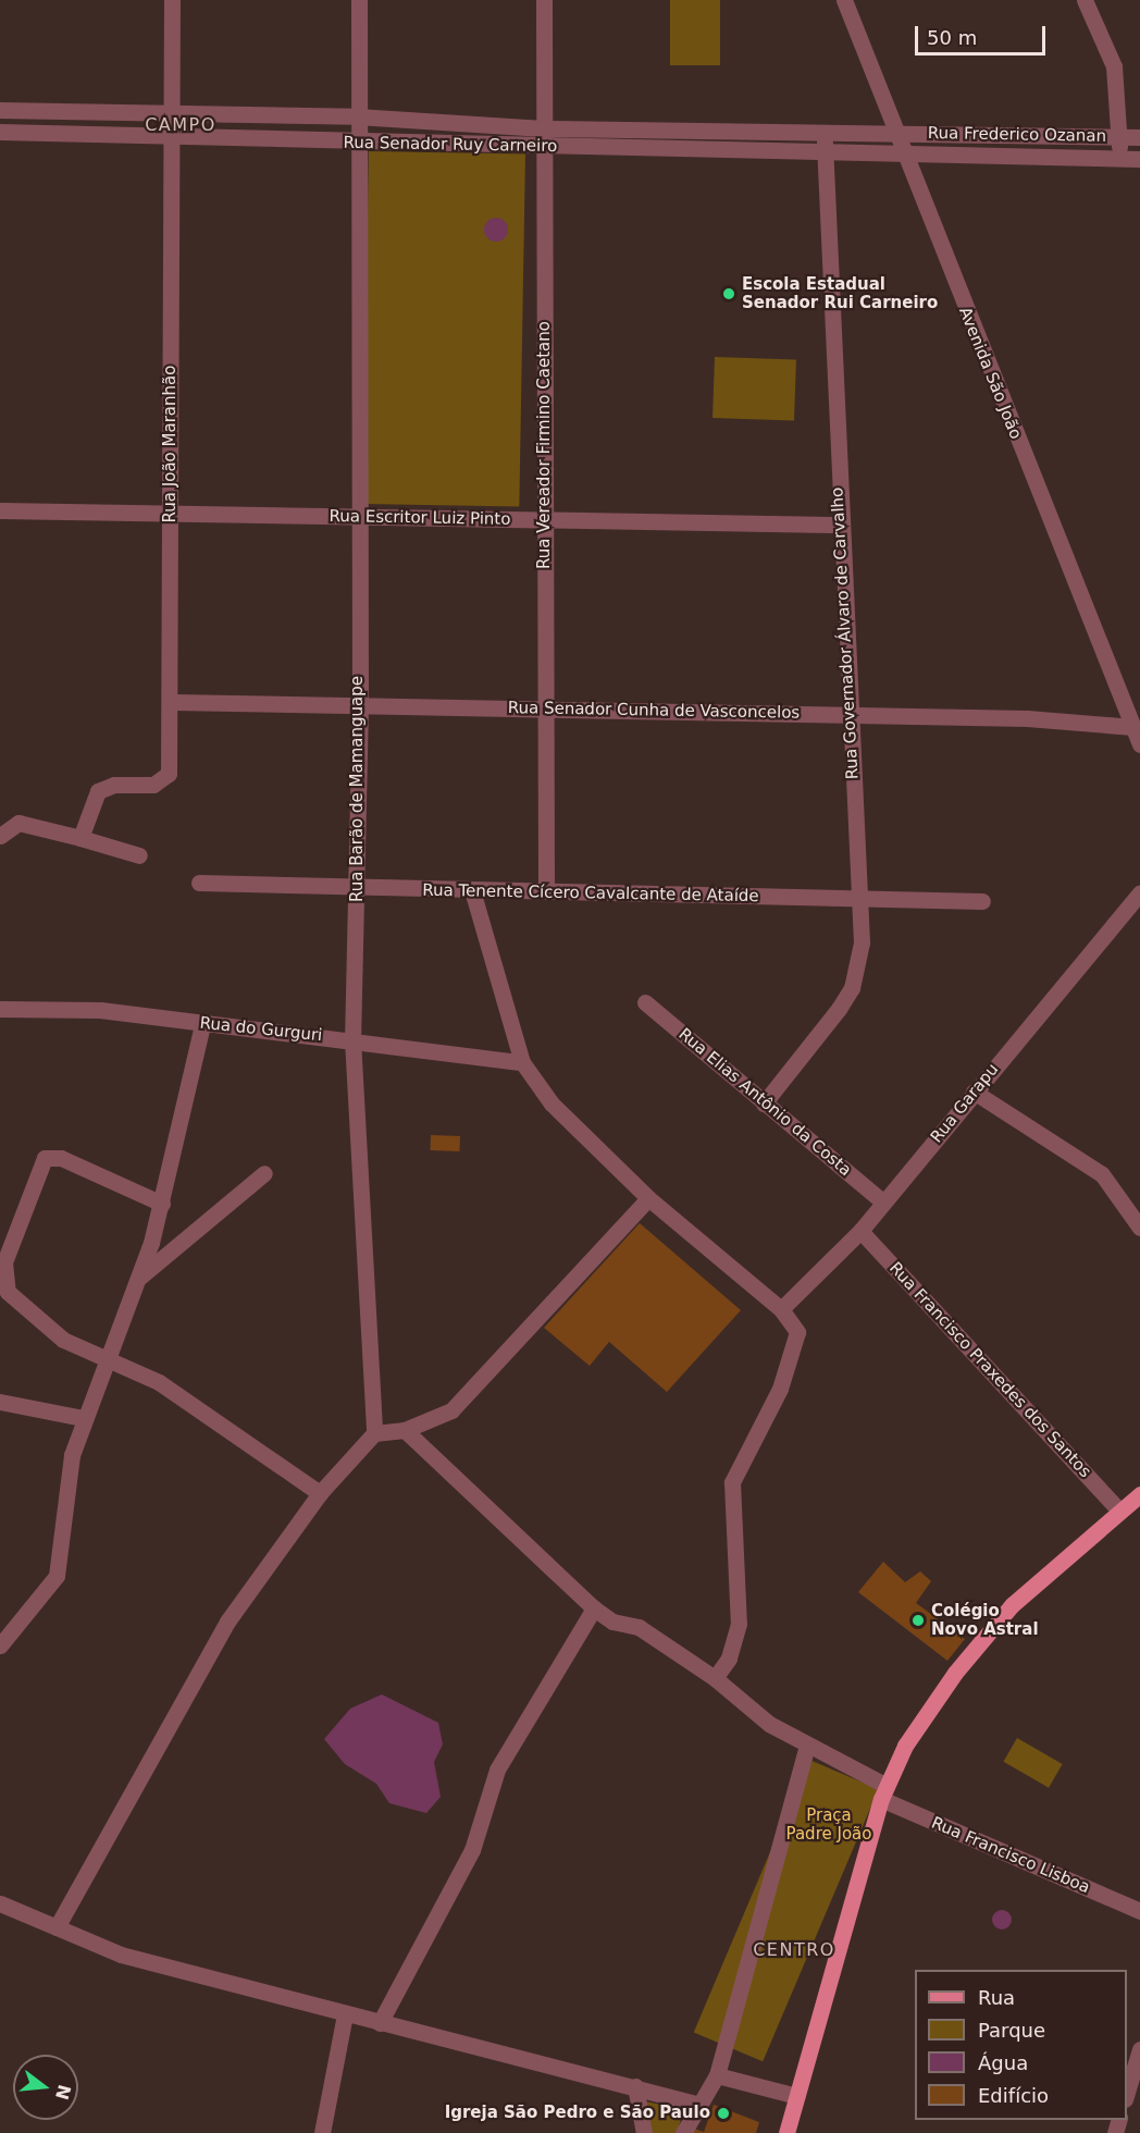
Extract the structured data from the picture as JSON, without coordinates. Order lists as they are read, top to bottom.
{
  "streets": {
    "street": [
      "Rua Frederico Ozanan",
      "Rua Senador Ruy Carneiro",
      "Avenida São João",
      "Rua João Maranhão",
      "Rua Vereador Firmino Caetano",
      "Rua Escritor Luiz Pinto",
      "Rua Governador Álvaro de Carvalho",
      "Rua Senador Cunha de Vasconcelos",
      "Rua Barão de Mamanguape",
      "Rua Tenente Cícero Cavalcante de Ataíde",
      "Rua do Gurguri",
      "Rua Elias Antônio da Costa",
      "Rua Garapu",
      "Rua Francisco Praxedes dos Santos",
      "Rua Francisco Lisboa"
    ]
  },
  "crossings": [
    ["Rua Frederico Ozanan", "Rua Senador Ruy Carneiro"],
    ["Rua Frederico Ozanan", "Avenida São João"],
    ["Rua Senador Ruy Carneiro", "Avenida São João"],
    ["Rua Senador Ruy Carneiro", "Rua João Maranhão"],
    ["Rua Senador Ruy Carneiro", "Rua Vereador Firmino Caetano"],
    ["Rua Senador Ruy Carneiro", "Rua Governador Álvaro de Carvalho"],
    ["Rua Senador Ruy Carneiro", "Rua Barão de Mamanguape"],
    ["Avenida São João", "Rua Senador Cunha de Vasconcelos"],
    ["Rua João Maranhão", "Rua Escritor Luiz Pinto"],
    ["Rua João Maranhão", "Rua Senador Cunha de Vasconcelos"],
    ["Rua Vereador Firmino Caetano", "Rua Escritor Luiz Pinto"],
    ["Rua Vereador Firmino Caetano", "Rua Senador Cunha de Vasconcelos"],
    ["Rua Vereador Firmino Caetano", "Rua Tenente Cícero Cavalcante de Ataíde"],
    ["Rua Escritor Luiz Pinto", "Rua Governador Álvaro de Carvalho"],
    ["Rua Escritor Luiz Pinto", "Rua Barão de Mamanguape"],
    ["Rua Governador Álvaro de Carvalho", "Rua Senador Cunha de Vasconcelos"],
    ["Rua Governador Álvaro de Carvalho", "Rua Tenente Cícero Cavalcante de Ataíde"],
    ["Rua Governador Álvaro de Carvalho", "Rua Elias Antônio da Costa"],
    ["Rua Senador Cunha de Vasconcelos", "Rua Barão de Mamanguape"],
    ["Rua Barão de Mamanguape", "Rua Tenente Cícero Cavalcante de Ataíde"],
    ["Rua Barão de Mamanguape", "Rua do Gurguri"],
    ["Rua Elias Antônio da Costa", "Rua Garapu"],
    ["Rua Garapu", "Rua Francisco Praxedes dos Santos"]
  ],
  "districts": ["CAMPO", "CENTRO"],
  "parks": ["Praça Padre João"],
  "places": ["Escola Estadual Senador Rui Carneiro", "Colégio Novo Astral", "Igreja São Pedro e São Paulo"],
  "legend": [
    "Rua",
    "Parque",
    "Água",
    "Edifício"
  ],
  "scale_bar": "50 m",
  "north": "right"
}
